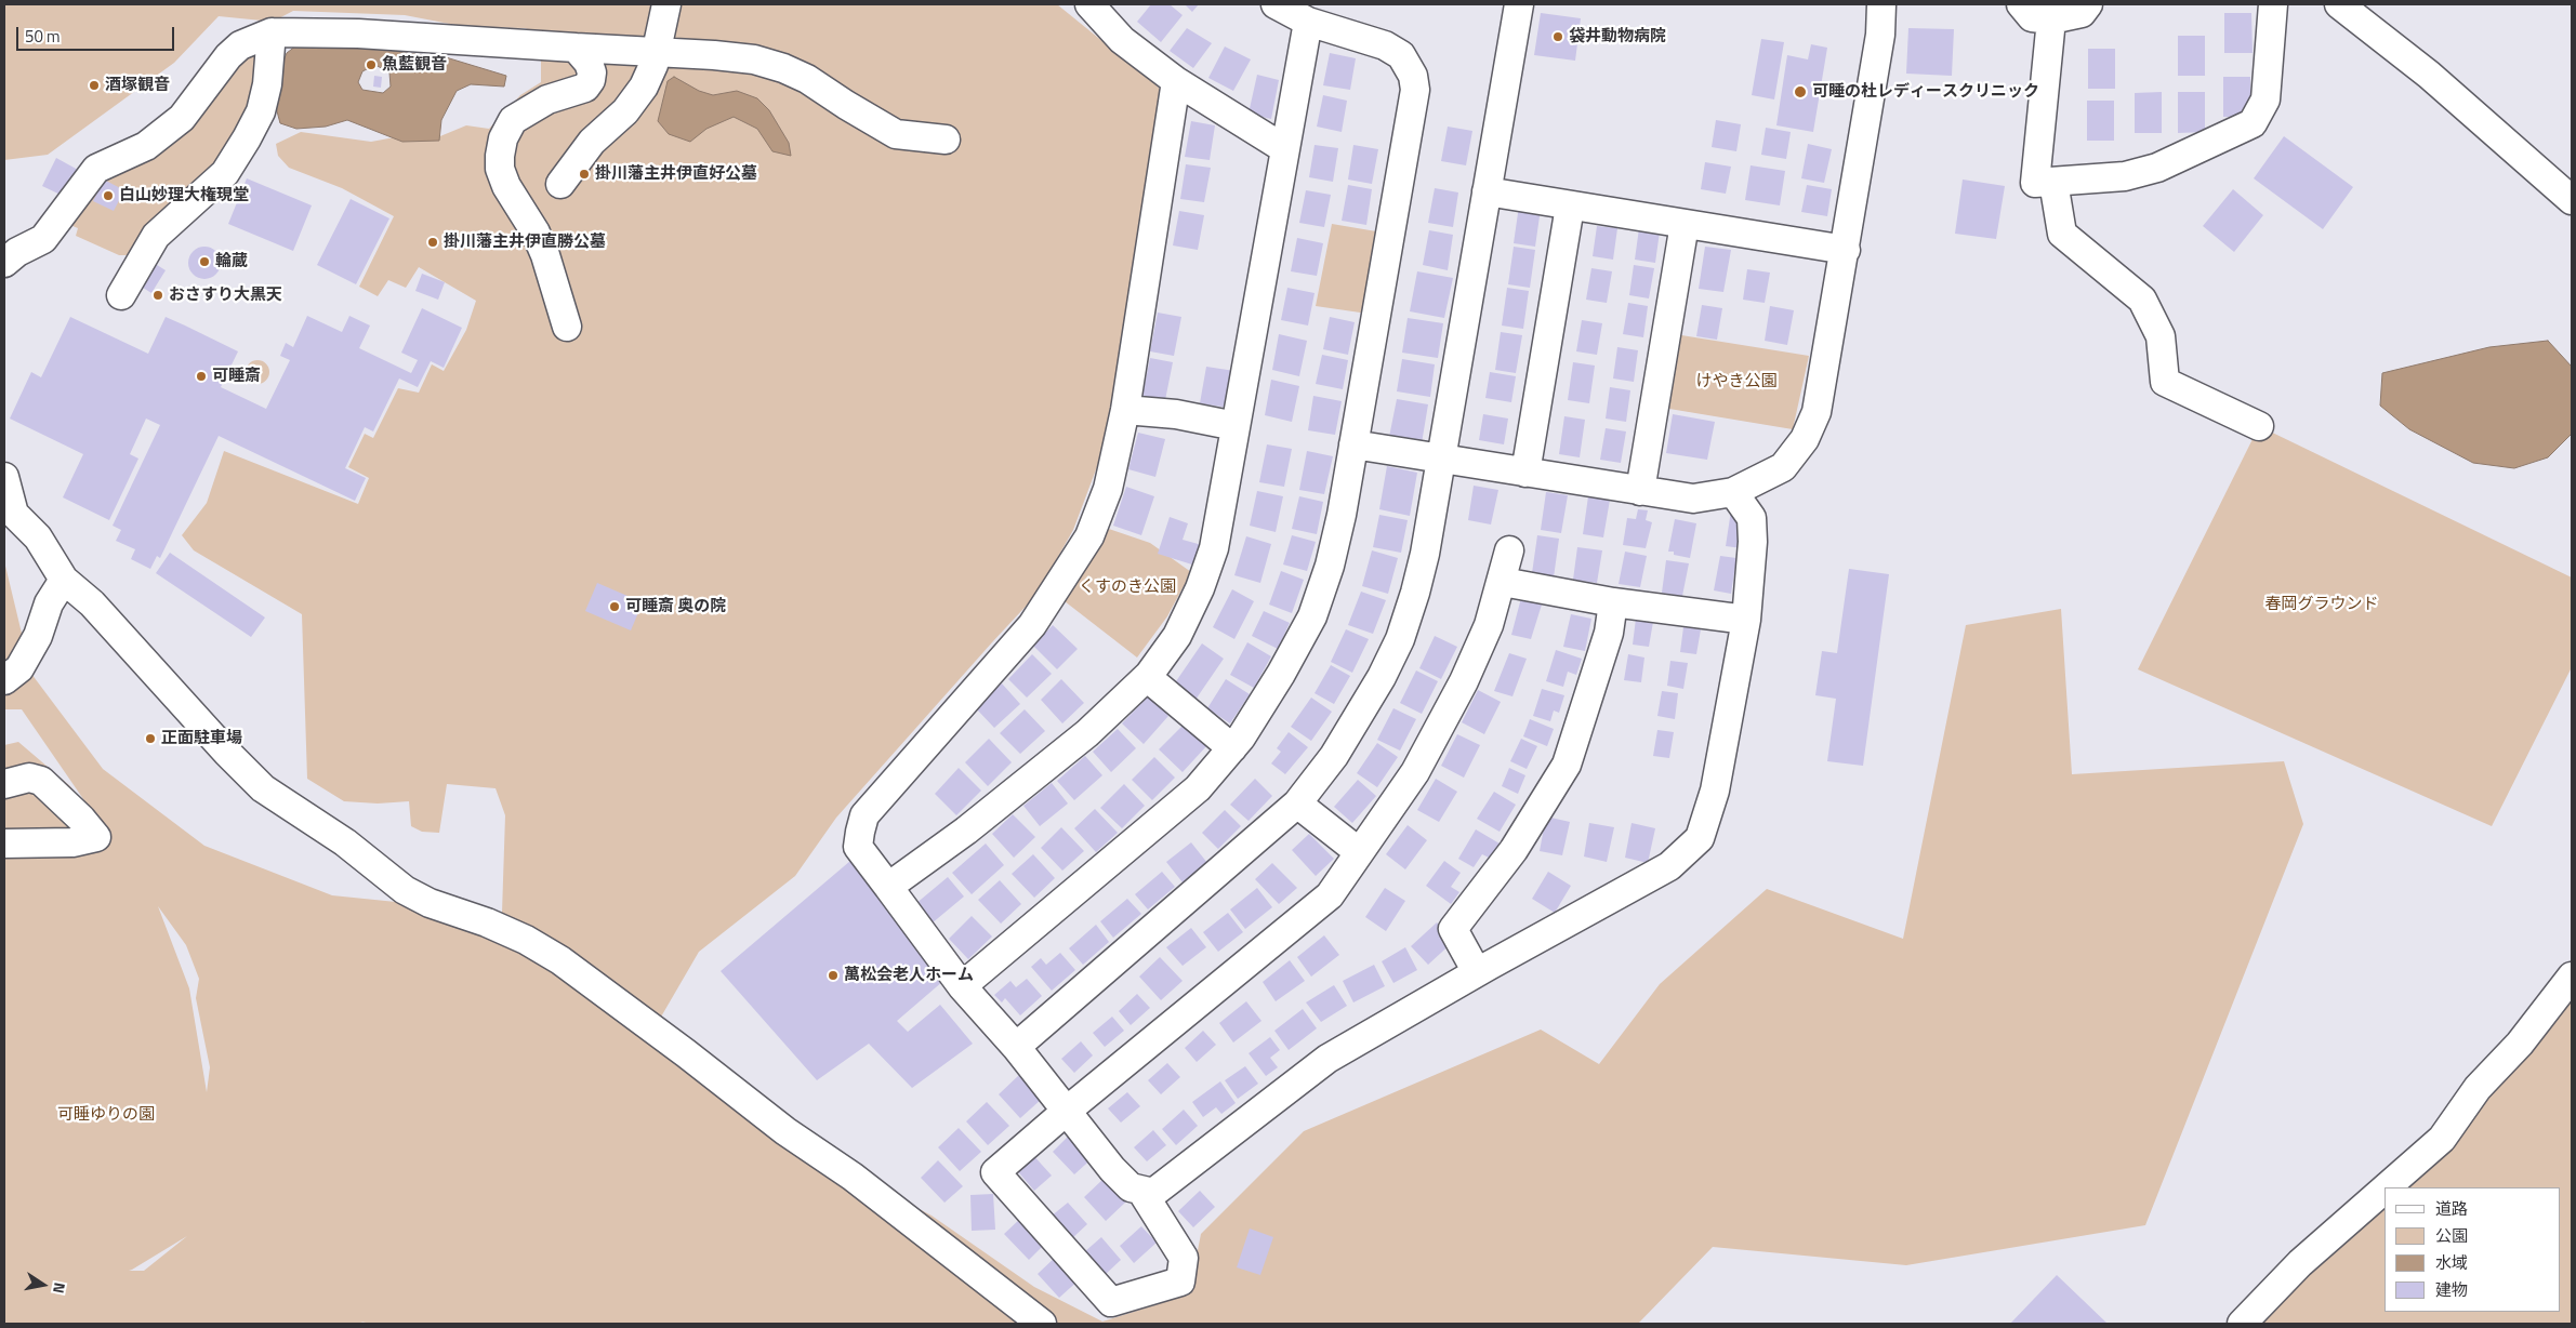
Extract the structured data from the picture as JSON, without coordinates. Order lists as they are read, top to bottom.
{
  "parks": [
    "けやき公園",
    "くすのき公園",
    "春岡グラウンド",
    "可睡ゆりの園"
  ],
  "places": [
    "袋井動物病院",
    "魚藍観音",
    "酒塚観音",
    "可睡の杜レディースクリニック",
    "掛川藩主井伊直好公墓",
    "白山妙理大権現堂",
    "掛川藩主井伊直勝公墓",
    "輪蔵",
    "おさすり大黒天",
    "可睡斎",
    "可睡斎 奥の院",
    "正面駐車場",
    "萬松会老人ホーム"
  ],
  "legend": [
    "道路",
    "公園",
    "水域",
    "建物"
  ],
  "scale_bar": "50 m",
  "north": "right"
}
